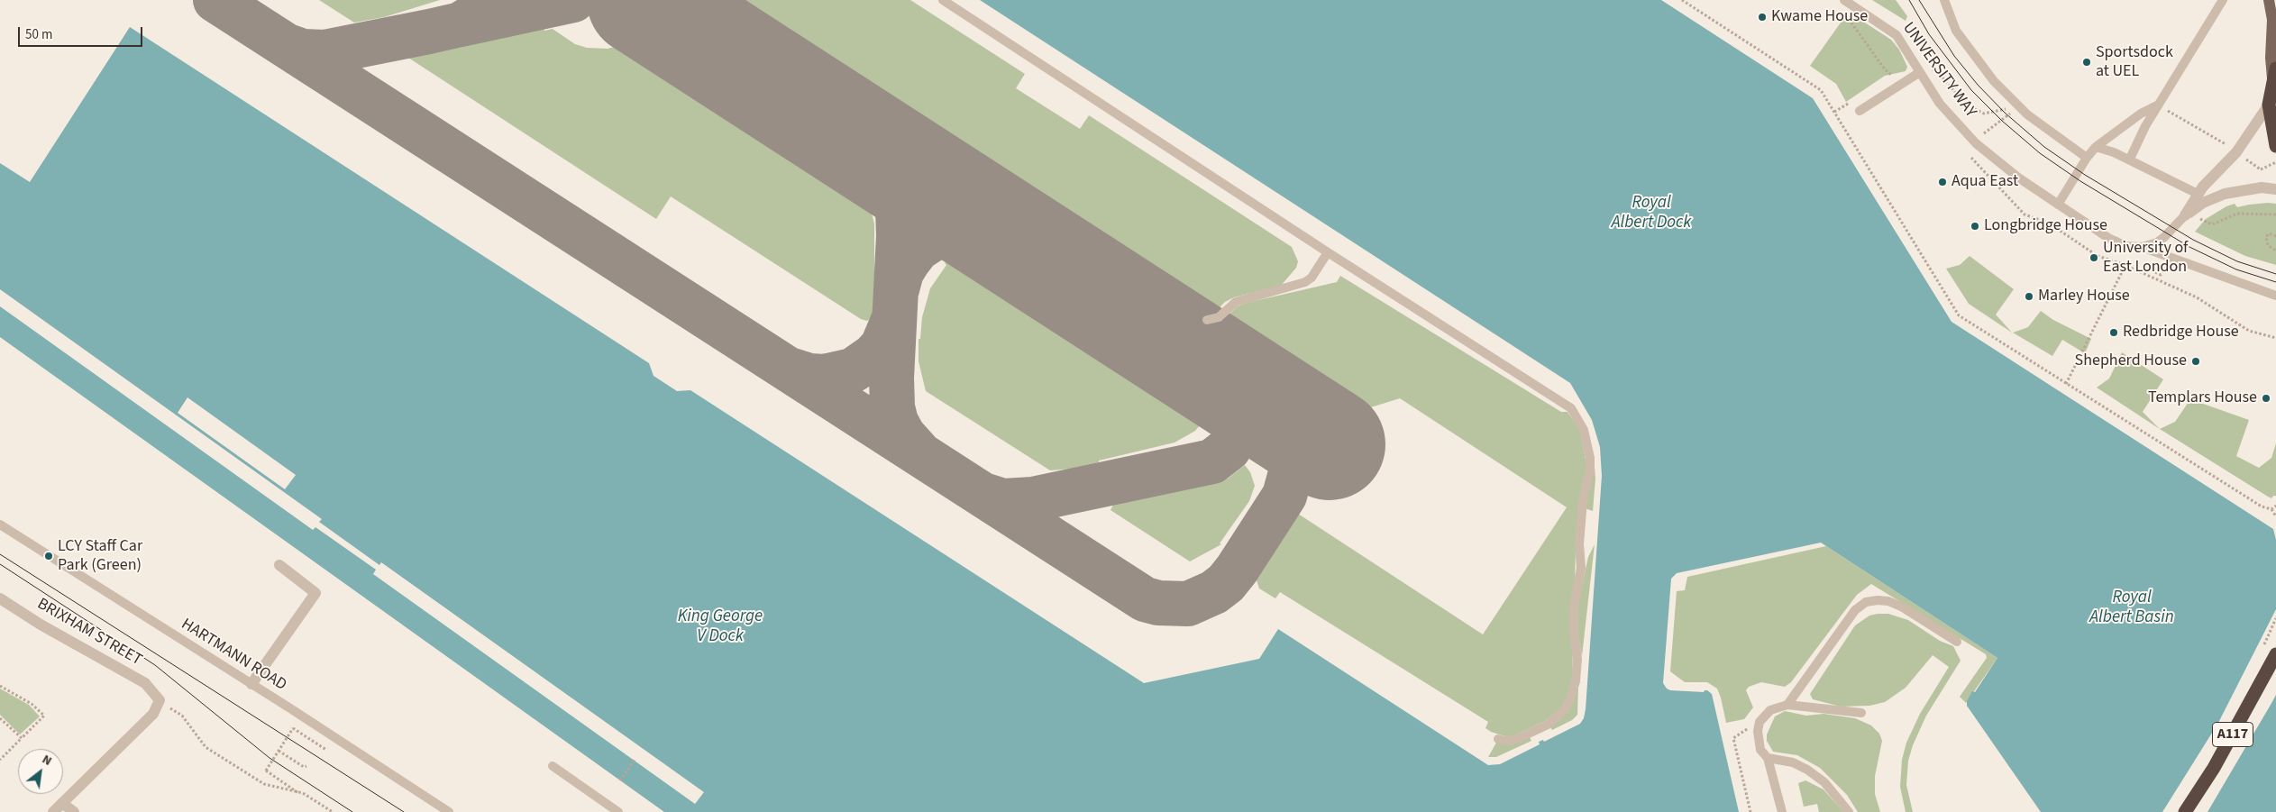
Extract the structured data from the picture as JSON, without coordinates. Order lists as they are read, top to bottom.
{
  "streets": {
    "highway": ["A117"],
    "street": ["BRIXHAM STREET"],
    "lane": ["UNIVERSITY WAY", "HARTMANN ROAD"]
  },
  "water": ["Royal Albert Dock", "Royal Albert Basin", "King George V Dock"],
  "places": [
    "Kwame House",
    "Sportsdock at UEL",
    "Aqua East",
    "Longbridge House",
    "University of East London",
    "Marley House",
    "Redbridge House",
    "Shepherd House",
    "Templars House",
    "LCY Staff Car Park (Green)"
  ],
  "scale_bar": "50 m",
  "north": "top right"
}
